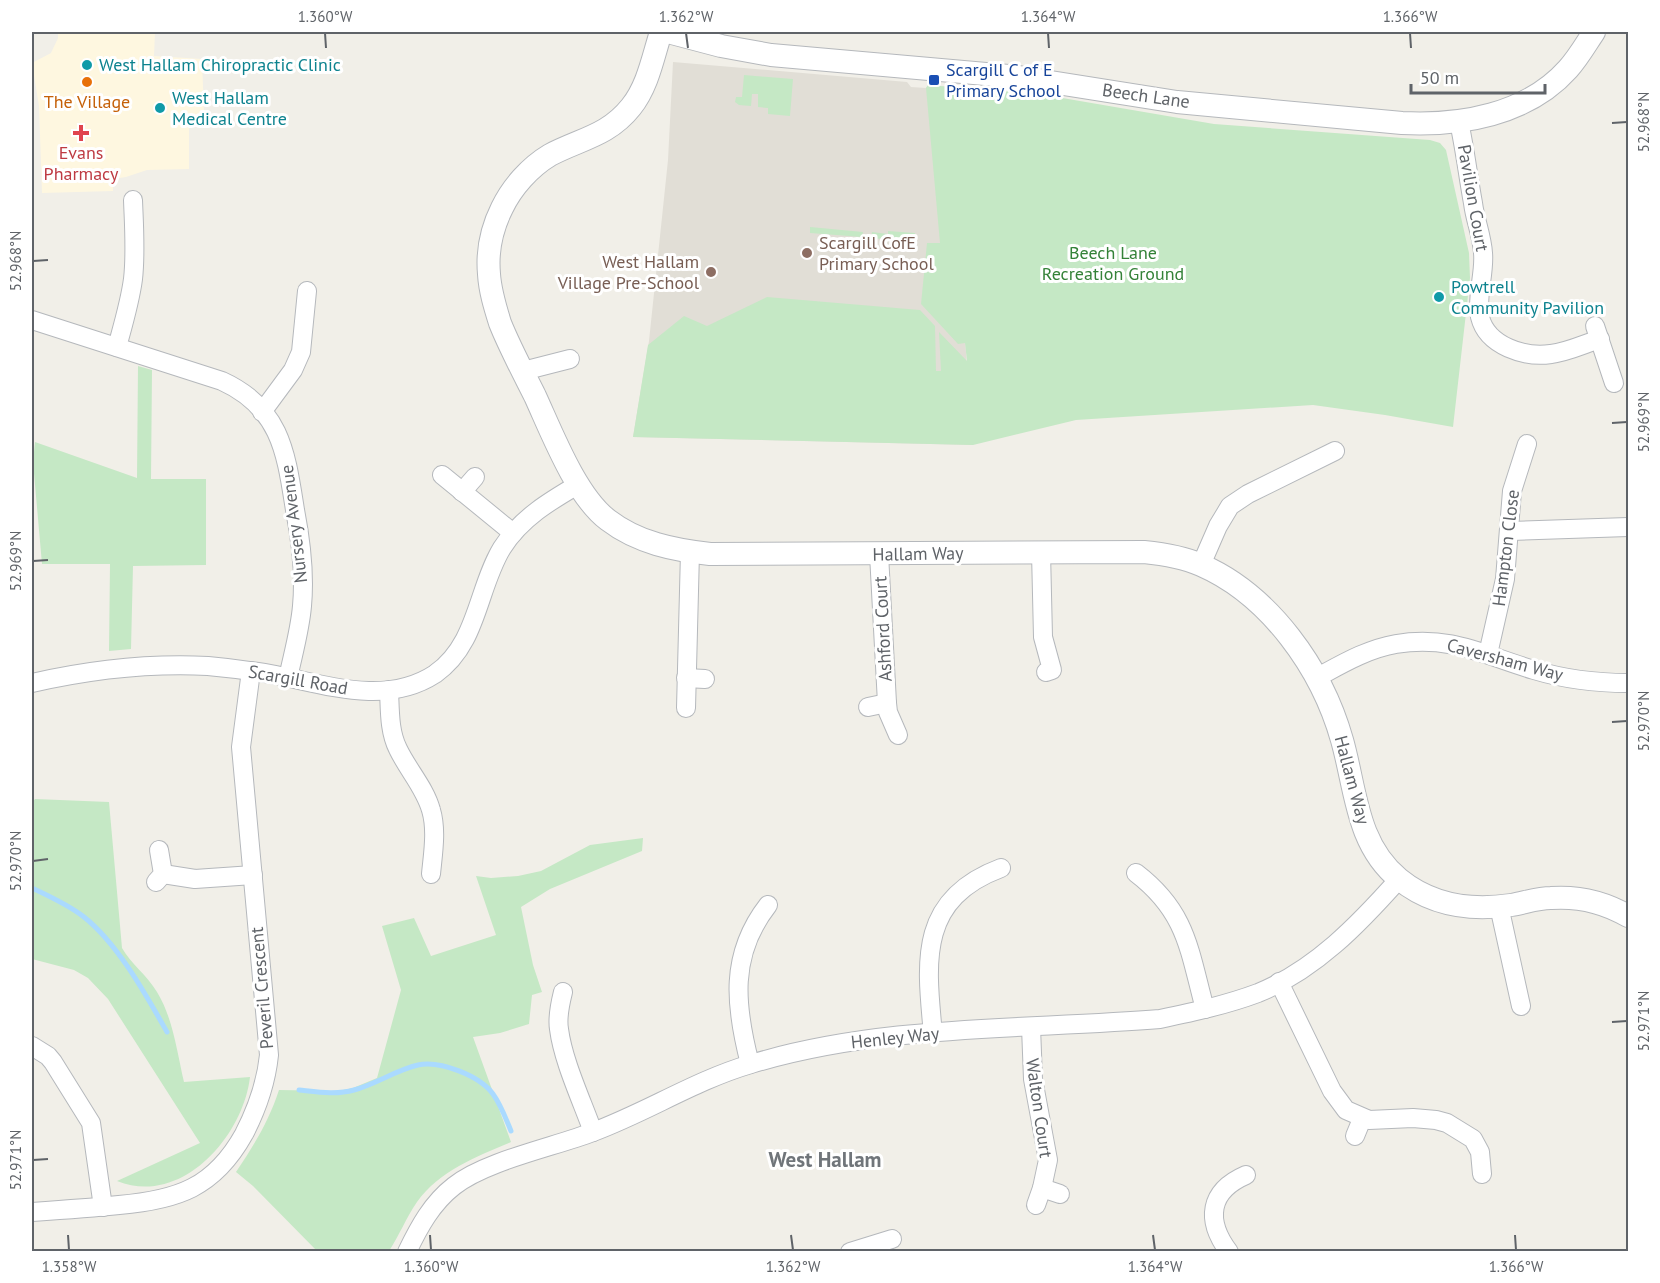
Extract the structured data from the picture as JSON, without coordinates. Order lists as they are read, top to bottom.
{
  "streets": {
    "street": [
      "Beech Lane",
      "Pavilion Court",
      "Nursery Avenue",
      "Hampton Close",
      "Hallam Way",
      "Ashford Court",
      "Caversham Way",
      "Scargill Road",
      "Peveril Crescent",
      "Henley Way",
      "Walton Court"
    ]
  },
  "crossings": [
    ["Beech Lane", "Pavilion Court"],
    ["Nursery Avenue", "Scargill Road"],
    ["Hampton Close", "Caversham Way"],
    ["Hallam Way", "Ashford Court"],
    ["Hallam Way", "Caversham Way"],
    ["Hallam Way", "Scargill Road"],
    ["Hallam Way", "Henley Way"],
    ["Scargill Road", "Peveril Crescent"],
    ["Henley Way", "Walton Court"]
  ],
  "districts": ["West Hallam"],
  "parks": ["Beech Lane Recreation Ground"],
  "places": {
    "other": [
      "West Hallam Chiropractic Clinic",
      "The Village",
      "West Hallam Medical Centre",
      "Scargill CofE Primary School",
      "West Hallam Village Pre-School",
      "Powtrell Community Pavilion"
    ],
    "transit": ["Scargill C of E Primary School"],
    "health": ["Evans Pharmacy"]
  },
  "scale_bar": "50 m",
  "coordinates": [
    "1.360°W",
    "1.362°W",
    "1.364°W",
    "1.366°W",
    "52.968°N",
    "52.969°N",
    "52.970°N",
    "52.971°N",
    "1.358°W"
  ]
}
